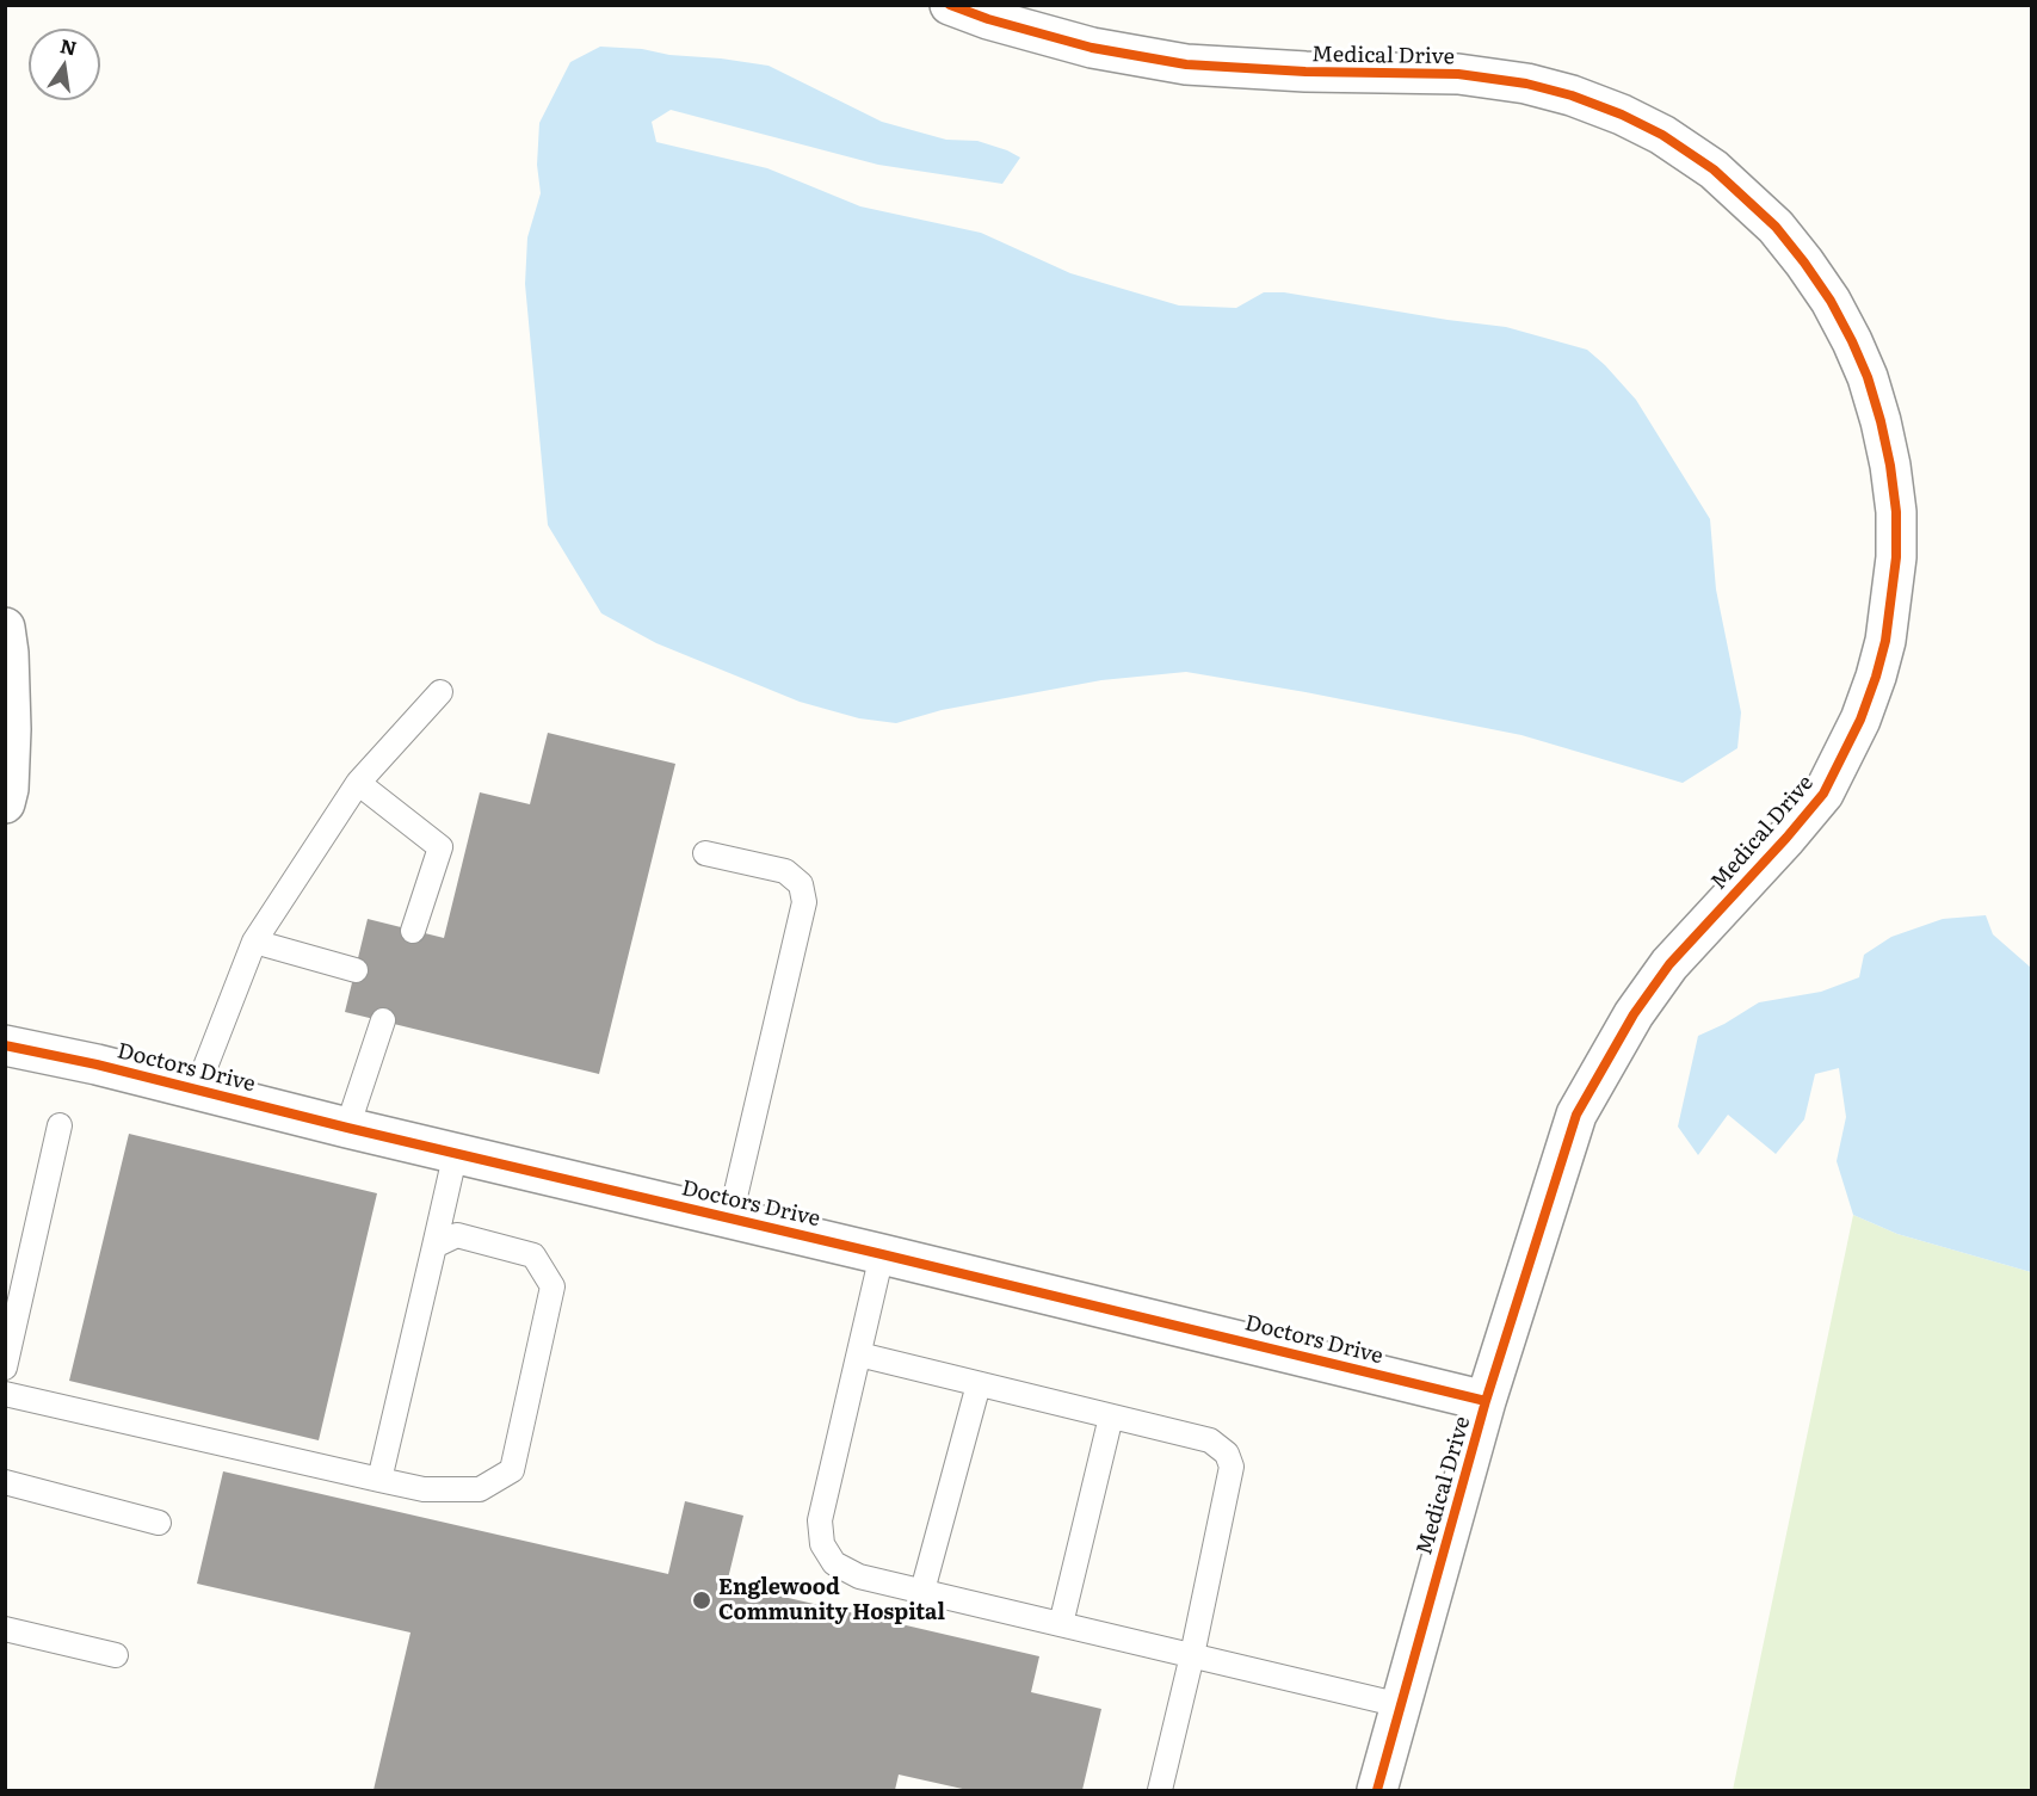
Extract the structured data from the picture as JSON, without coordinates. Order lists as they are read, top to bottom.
{
  "streets": {
    "street": ["Medical Drive", "Doctors Drive"]
  },
  "crossings": [
    ["Medical Drive", "Doctors Drive"]
  ],
  "places": ["Englewood Community Hospital"],
  "north": "top"
}
